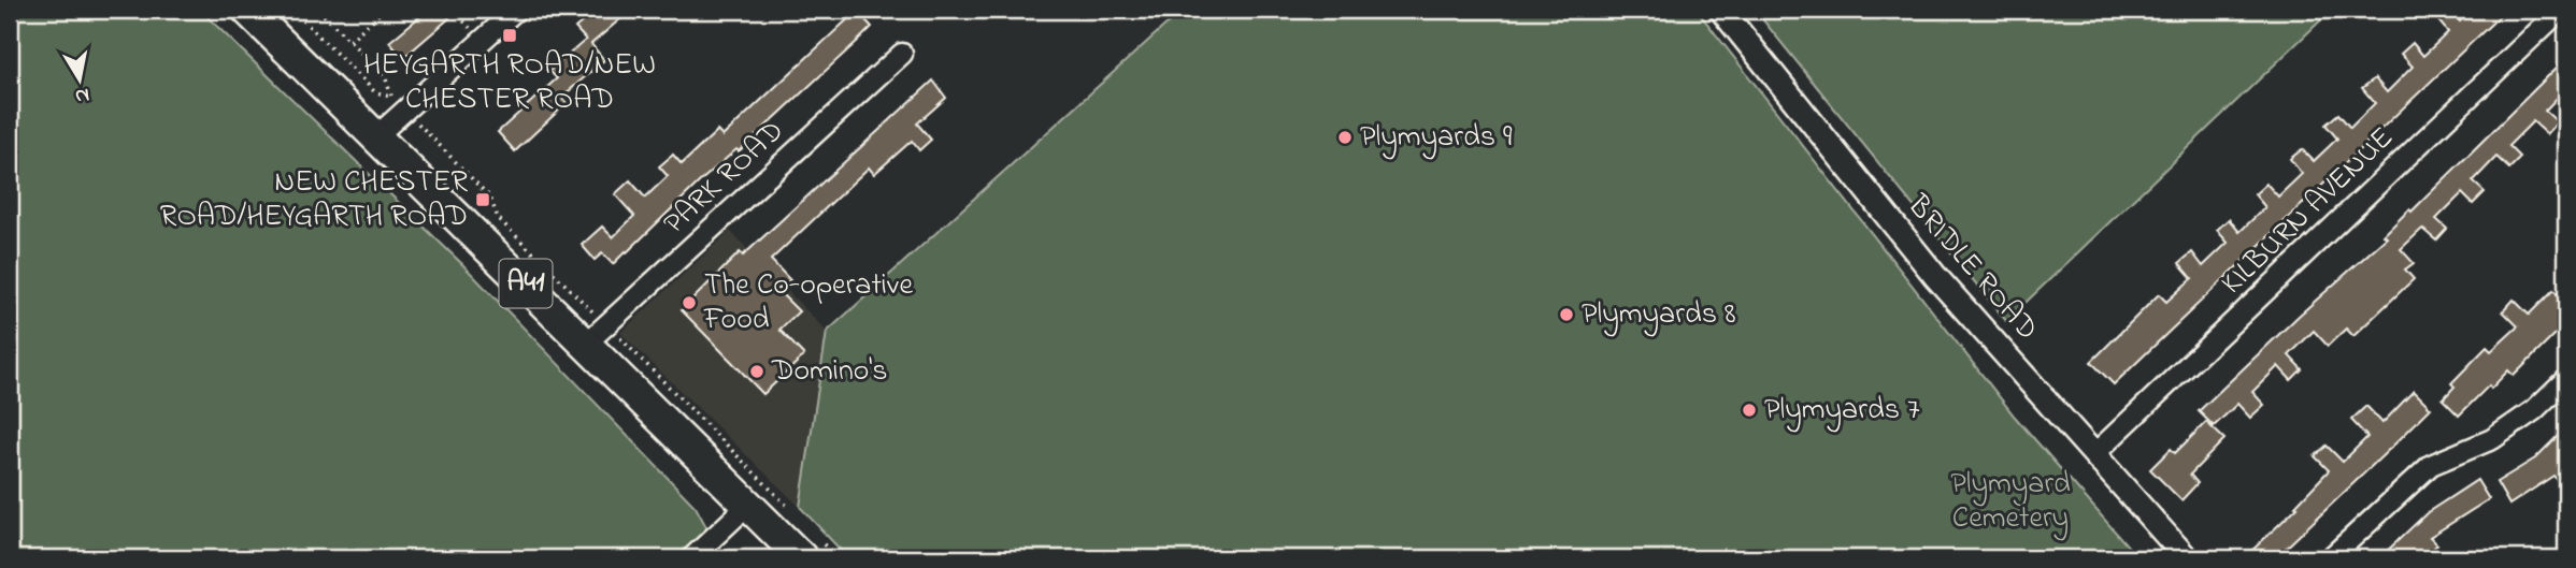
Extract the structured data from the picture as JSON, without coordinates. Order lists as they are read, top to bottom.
{
  "streets": {
    "highway": ["A41"],
    "street": ["PARK ROAD", "KILBURN AVENUE", "BRIDLE ROAD"]
  },
  "crossings": [
    ["PARK ROAD", "A41"],
    ["KILBURN AVENUE", "BRIDLE ROAD"]
  ],
  "parks": ["Plymyard Cemetery"],
  "places": {
    "transit": ["HEYGARTH ROAD/NEW CHESTER ROAD", "NEW CHESTER ROAD/HEYGARTH ROAD"],
    "other": [
      "Plymyards 9",
      "The Co-operative Food",
      "Plymyards 8",
      "Domino's",
      "Plymyards 7"
    ]
  },
  "north": "bottom"
}
